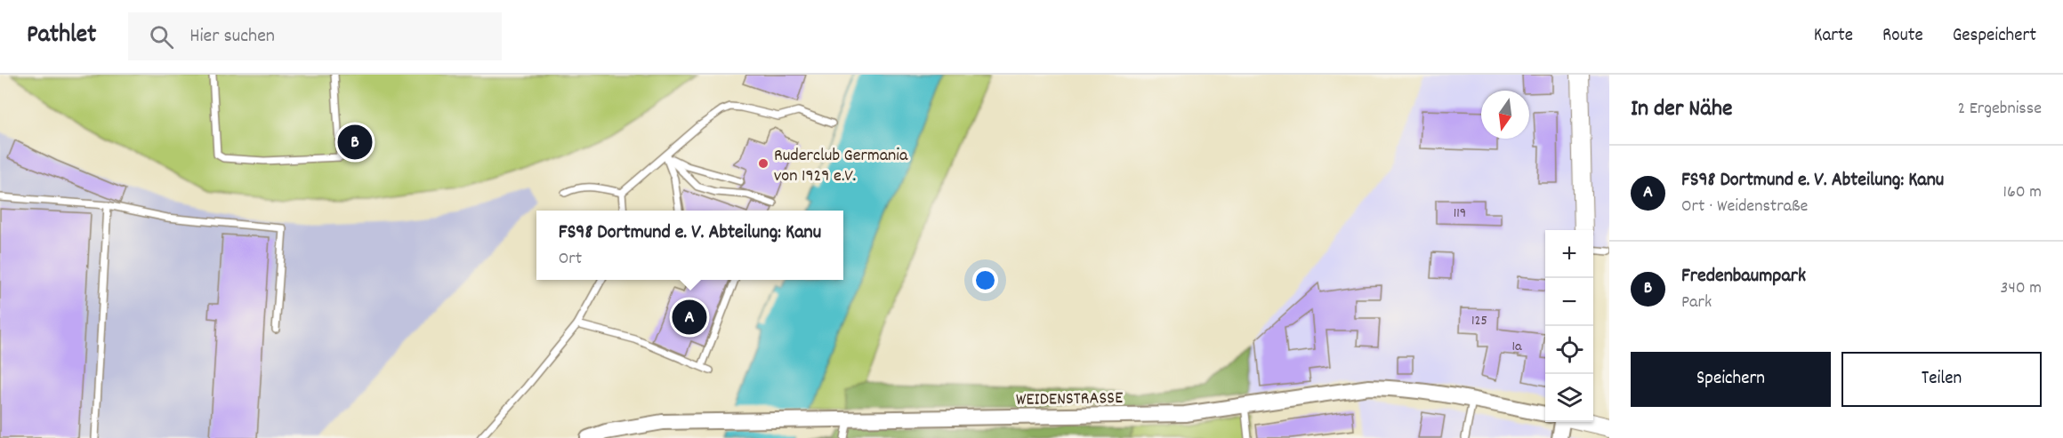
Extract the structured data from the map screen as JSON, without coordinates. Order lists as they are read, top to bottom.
{
  "streets": {
    "street": ["WEIDENSTRASSE"]
  },
  "places": ["Ruderclub Germania von 1929 e.V."],
  "house_numbers": ["119", "125", "1a"],
  "north": "bottom",
  "page": {
    "header": "Pathlet",
    "search": "Hier suchen",
    "nav": ["Karte", "Route", "Gespeichert"],
    "heading": ["In der Nähe", "2 Ergebnisse"],
    "pins": ["B", "A"],
    "list": [
      {
        "mark": "A",
        "name": "FS98 Dortmund e. V. Abteilung: Kanu",
        "note": "Ort · Weidenstraße",
        "value": "160 m"
      },
      {
        "mark": "B",
        "name": "Fredenbaumpark",
        "note": "Park",
        "value": "340 m"
      }
    ],
    "popup": ["FS98 Dortmund e. V. Abteilung: Kanu", "Ort"],
    "map_buttons": ["+", "−"],
    "buttons": ["Speichern", "Teilen"]
  }
}
